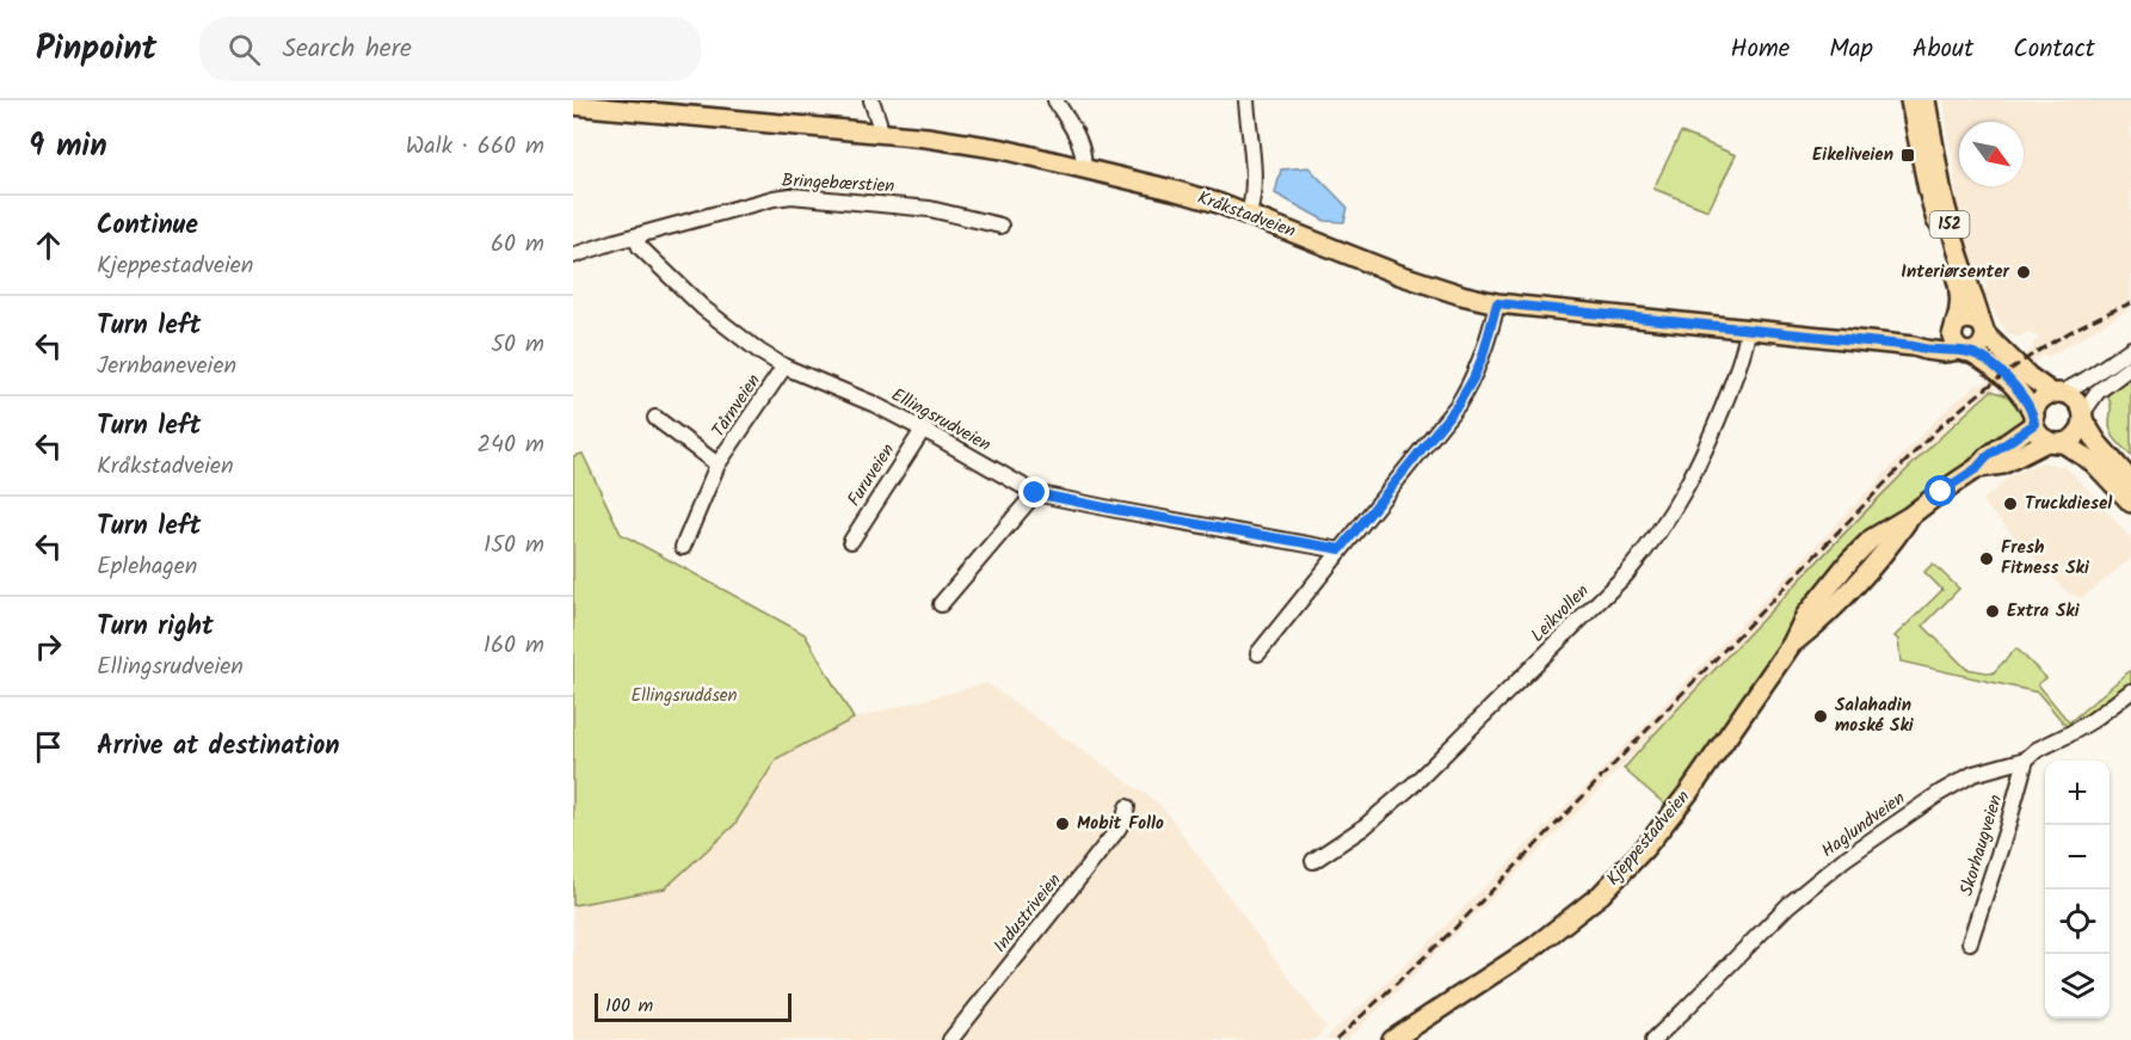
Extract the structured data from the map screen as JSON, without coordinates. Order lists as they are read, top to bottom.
{
  "streets": {
    "main road": ["Kråkstadveien", "152", "Kjeppestadveien"],
    "street": [
      "Bringebærstien",
      "Tårnveien",
      "Ellingsrudveien",
      "Furuveien",
      "Leikvollen",
      "Haglundveien",
      "Skorhaugveien",
      "Industriveien"
    ]
  },
  "crossings": [
    ["Bringebærstien", "Ellingsrudveien"],
    ["Kråkstadveien", "152"],
    ["Kråkstadveien", "Leikvollen"],
    ["152", "Kjeppestadveien"],
    ["Tårnveien", "Ellingsrudveien"],
    ["Ellingsrudveien", "Furuveien"],
    ["Haglundveien", "Skorhaugveien"]
  ],
  "parks": ["Ellingsrudåsen"],
  "places": {
    "transit": ["Eikeliveien"],
    "other": [
      "Interiørsenter",
      "Truckdiesel",
      "Fresh Fitness Ski",
      "Extra Ski",
      "Salahadin moské Ski",
      "Mobit Follo"
    ]
  },
  "scale_bar": "100 m",
  "north": "bottom right",
  "page": {
    "header": "Pinpoint",
    "search": "Search here",
    "nav": [
      "Home",
      "Map",
      "About",
      "Contact"
    ],
    "heading": ["9 min", "Walk · 660 m"],
    "list": [
      ["Continue", "Kjeppestadveien", "60 m"],
      ["Turn left", "Jernbaneveien", "50 m"],
      ["Turn left", "Kråkstadveien", "240 m"],
      ["Turn left", "Eplehagen", "150 m"],
      ["Turn right", "Ellingsrudveien", "160 m"],
      "Arrive at destination"
    ],
    "map_buttons": ["+", "−"],
    "scale": "100 m"
  }
}
